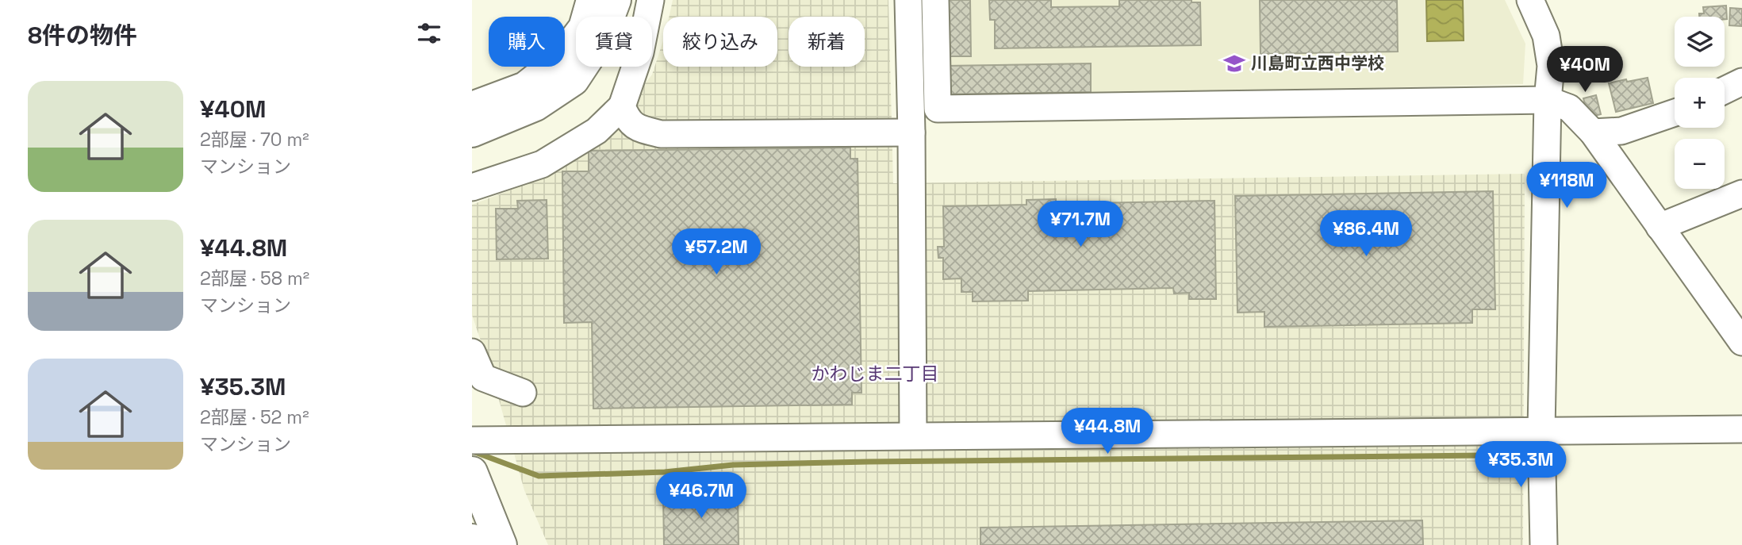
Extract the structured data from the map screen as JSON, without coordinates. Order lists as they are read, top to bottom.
{
  "districts": ["かわじま二丁目"],
  "places": {
    "school or university": ["川島町立西中学校"]
  },
  "page": {
    "heading": "8件の物件",
    "map_buttons": ["+", "−"],
    "chip": [
      "購入",
      "賃貸",
      "絞り込み",
      "新着"
    ],
    "price": [
      "¥40M",
      "¥118M",
      "¥71.7M",
      "¥86.4M",
      "¥57.2M",
      "¥44.8M",
      "¥35.3M",
      "¥46.7M"
    ],
    "list": [
      {
        "name": "¥40M",
        "note": "2部屋 · 70 m² · マンション"
      },
      {
        "name": "¥44.8M",
        "note": "2部屋 · 58 m² · マンション"
      },
      {
        "name": "¥35.3M",
        "note": "2部屋 · 52 m² · マンション"
      }
    ]
  }
}
